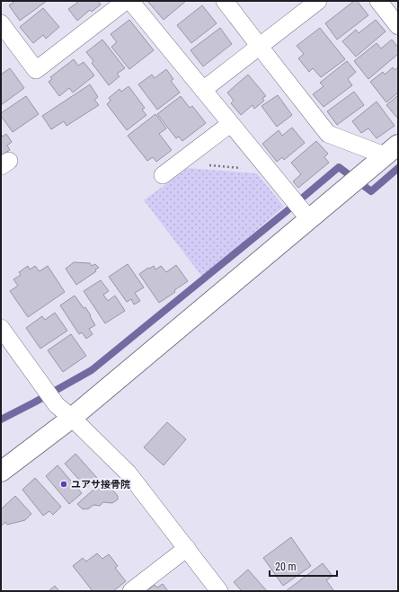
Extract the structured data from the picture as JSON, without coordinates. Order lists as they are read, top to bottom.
{
  "places": ["ユアサ接骨院"],
  "scale_bar": "20 m"
}
